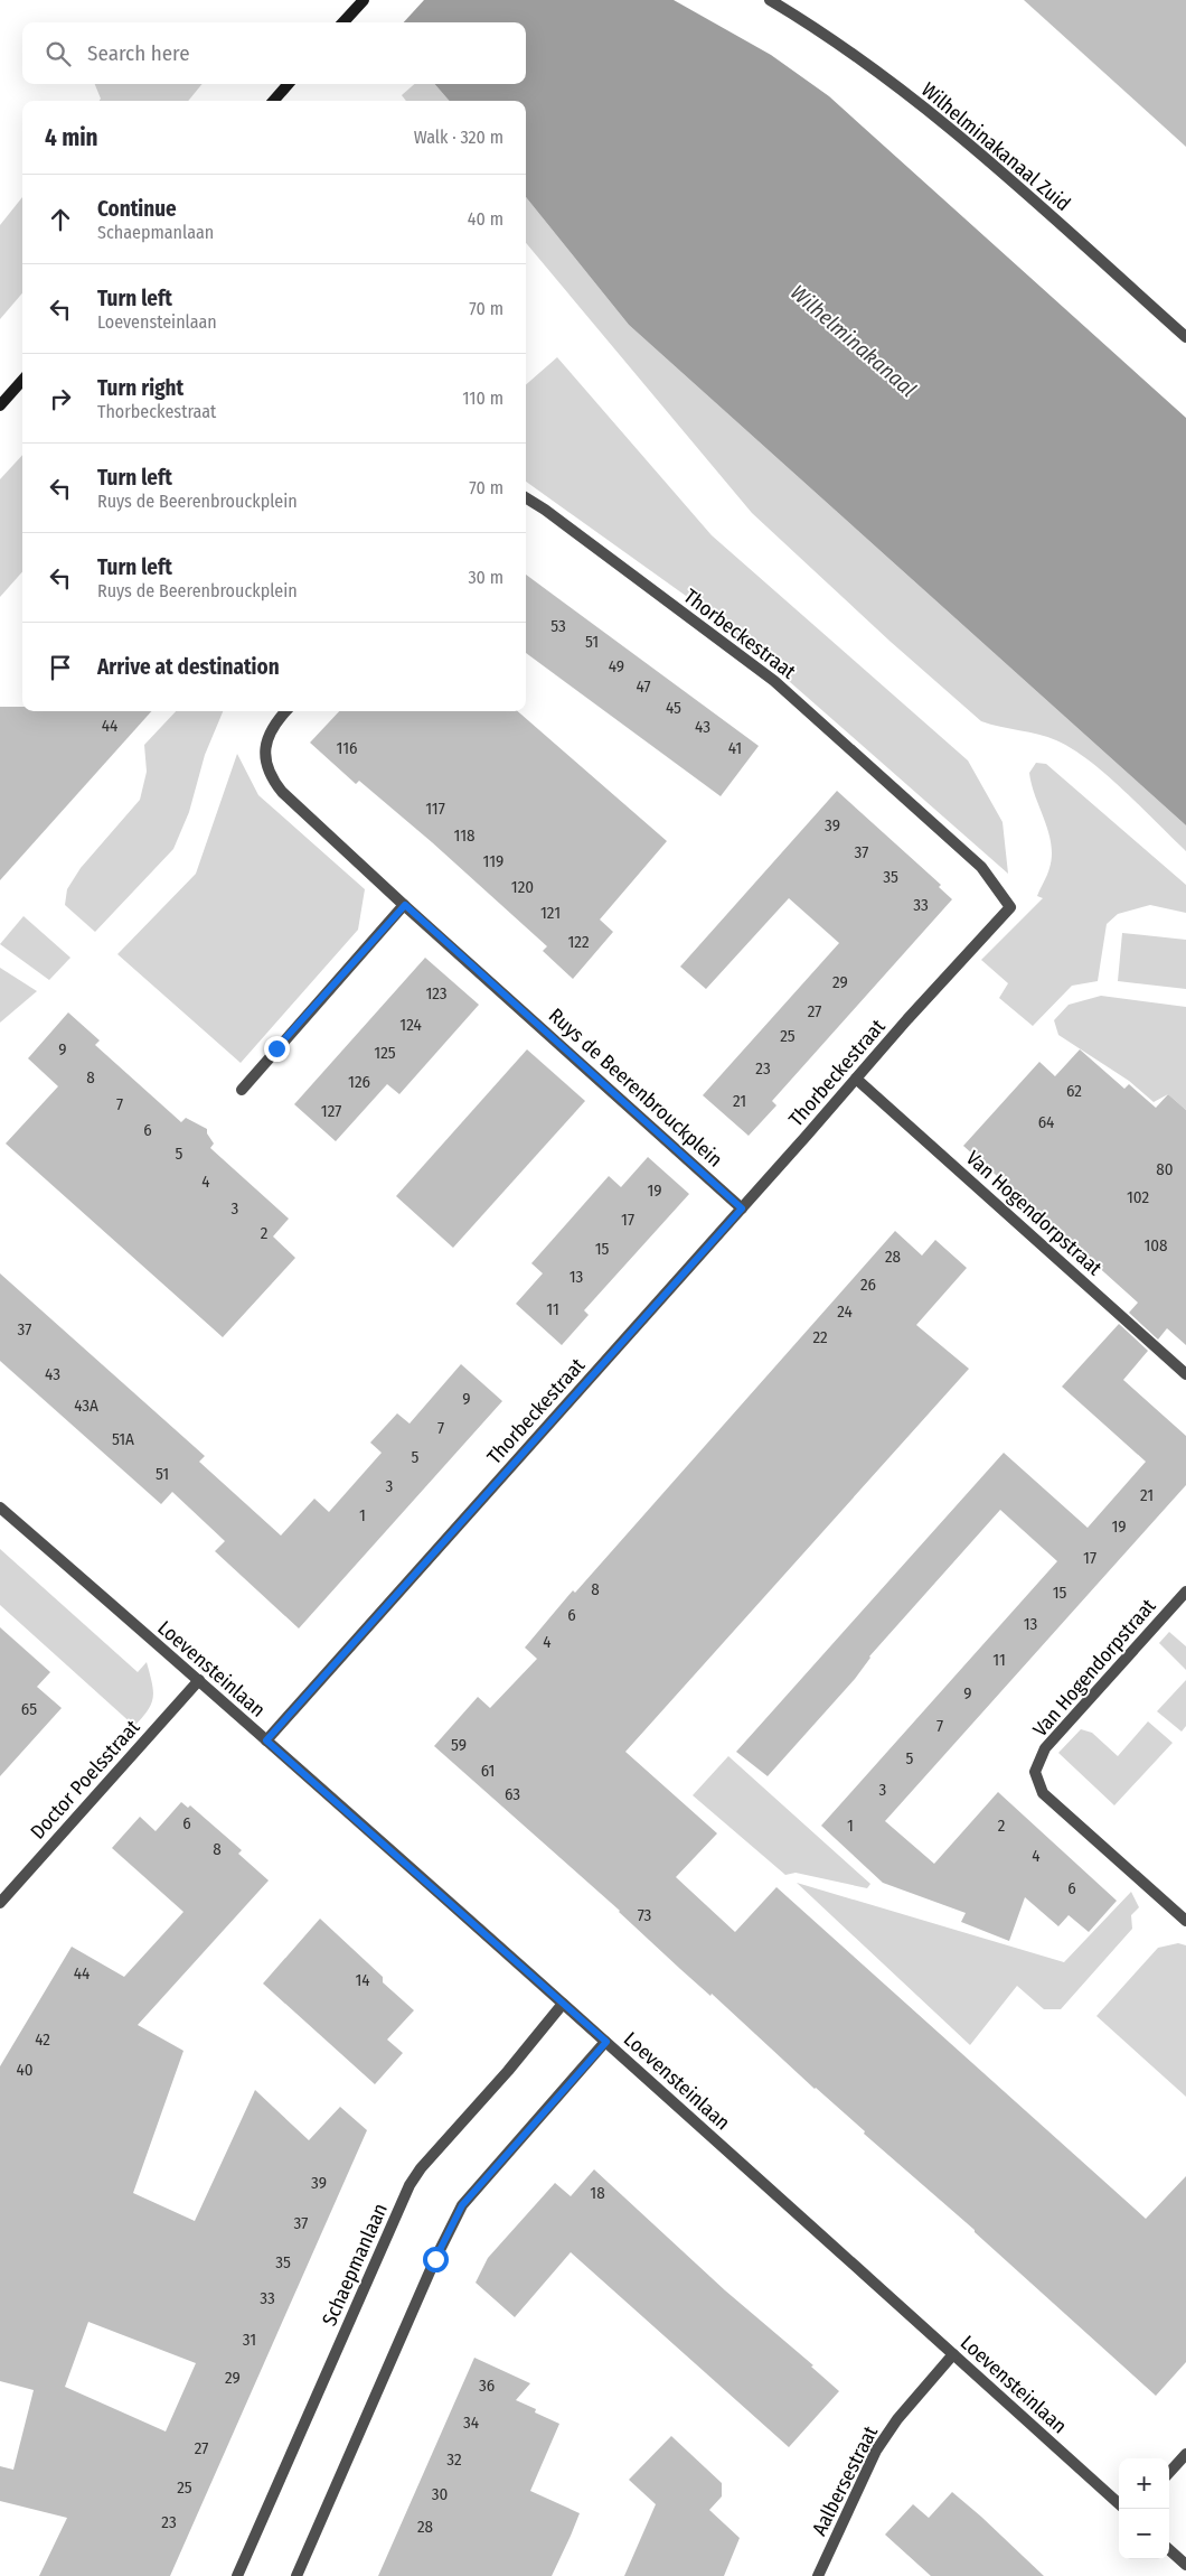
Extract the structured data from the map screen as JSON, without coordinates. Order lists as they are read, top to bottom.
{
  "streets": {
    "street": [
      "Wilhelminakanaal Zuid",
      "Thorbeckestraat",
      "Ruys de Beerenbrouckplein",
      "Van Hogendorpstraat",
      "Loevensteinlaan",
      "Doctor Poelsstraat",
      "Schaepmanlaan",
      "Aalbersestraat"
    ]
  },
  "crossings": [
    ["Thorbeckestraat", "Ruys de Beerenbrouckplein"],
    ["Thorbeckestraat", "Van Hogendorpstraat"],
    ["Thorbeckestraat", "Loevensteinlaan"],
    ["Loevensteinlaan", "Doctor Poelsstraat"],
    ["Loevensteinlaan", "Schaepmanlaan"],
    ["Loevensteinlaan", "Aalbersestraat"]
  ],
  "water": ["Wilhelminakanaal"],
  "house_numbers": [
    "53",
    "51",
    "49",
    "47",
    "45",
    "44",
    "43",
    "116",
    "41",
    "117",
    "39",
    "118",
    "37",
    "119",
    "35",
    "120",
    "33",
    "121",
    "122",
    "29",
    "123",
    "27",
    "124",
    "25",
    "9",
    "125",
    "23",
    "8",
    "126",
    "62",
    "21",
    "7",
    "127",
    "64",
    "6",
    "5",
    "80",
    "4",
    "19",
    "102",
    "3",
    "17",
    "2",
    "108",
    "15",
    "28",
    "13",
    "26",
    "11",
    "24",
    "37",
    "22",
    "43",
    "9",
    "43A",
    "7",
    "51A",
    "5",
    "51",
    "3",
    "21",
    "1",
    "19",
    "17",
    "8",
    "15",
    "6",
    "13",
    "4",
    "11",
    "9",
    "65",
    "7",
    "59",
    "5",
    "61",
    "3",
    "63",
    "6",
    "1",
    "2",
    "8",
    "4",
    "6",
    "73",
    "44",
    "14",
    "42",
    "40",
    "39",
    "18",
    "37",
    "35",
    "33",
    "31",
    "29",
    "36",
    "34",
    "27",
    "32",
    "25",
    "30",
    "23",
    "28"
  ],
  "page": {
    "search": "Search here",
    "heading": ["4 min", "Walk · 320 m"],
    "list": [
      ["Continue", "Schaepmanlaan", "40 m"],
      ["Turn left", "Loevensteinlaan", "70 m"],
      ["Turn right", "Thorbeckestraat", "110 m"],
      ["Turn left", "Ruys de Beerenbrouckplein", "70 m"],
      ["Turn left", "Ruys de Beerenbrouckplein", "30 m"],
      "Arrive at destination"
    ],
    "map_buttons": ["+", "−"]
  }
}
